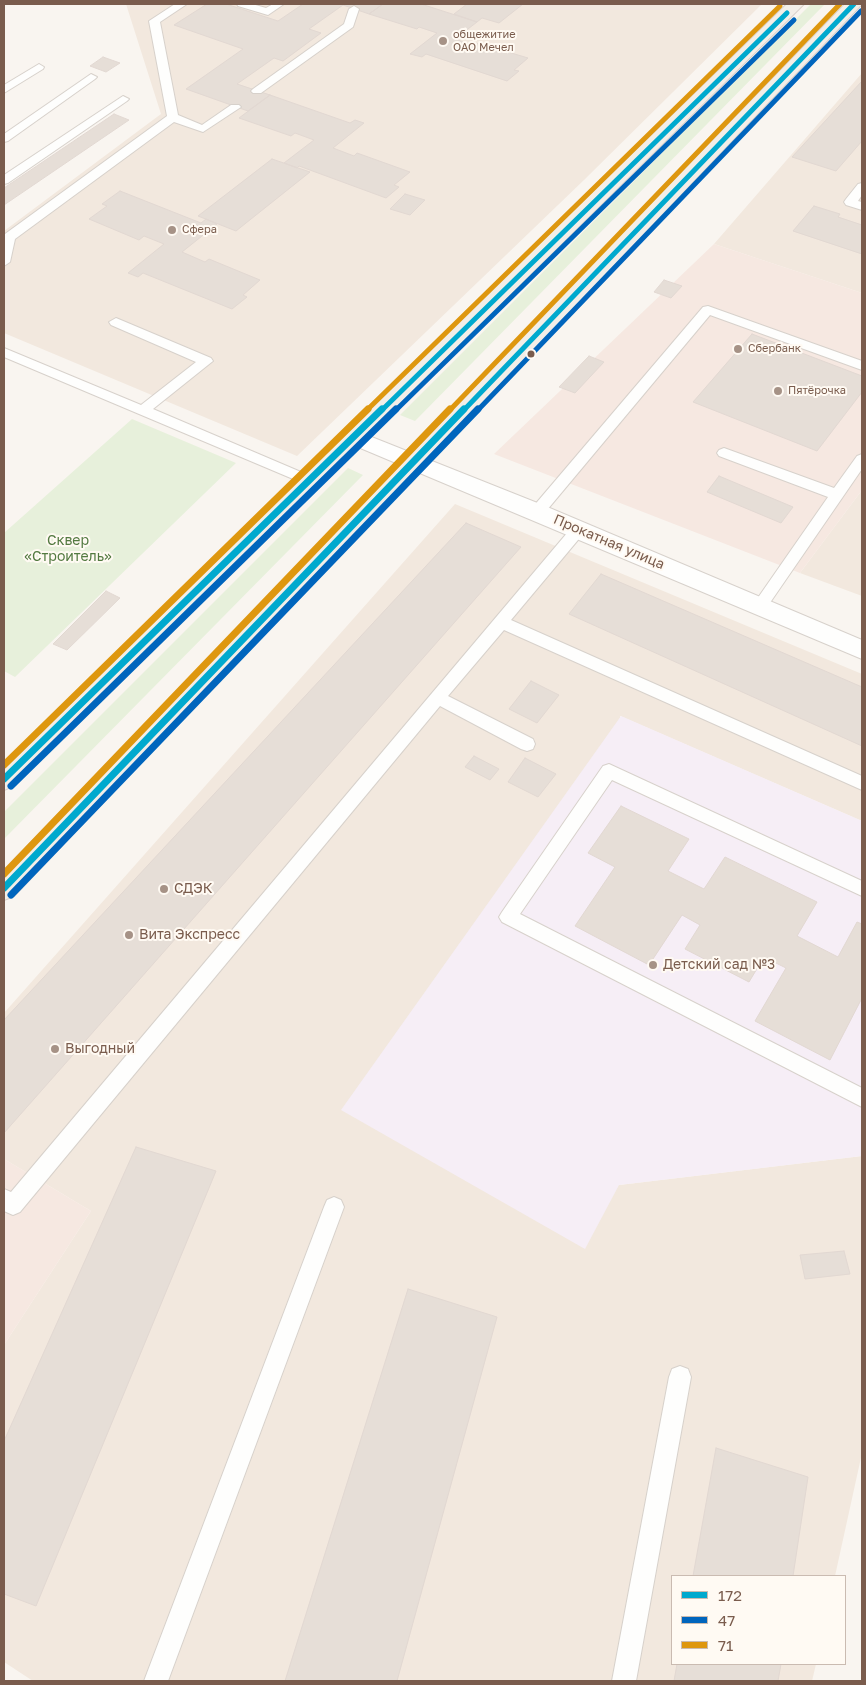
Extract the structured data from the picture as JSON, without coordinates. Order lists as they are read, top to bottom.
{
  "streets": {
    "street": ["Прокатная улица"]
  },
  "parks": ["Сквер «Cтроитель»"],
  "places": [
    "общежитие ОАО Мечел",
    "Сфера",
    "Сбербанк",
    "Пятёрочка",
    "СДЭК",
    "Вита Экспресс",
    "Детский сад №3",
    "Выгодный"
  ],
  "lines": ["transit line 172", "transit line 71", "transit line 47"],
  "legend": ["172", "47", "71"]
}
